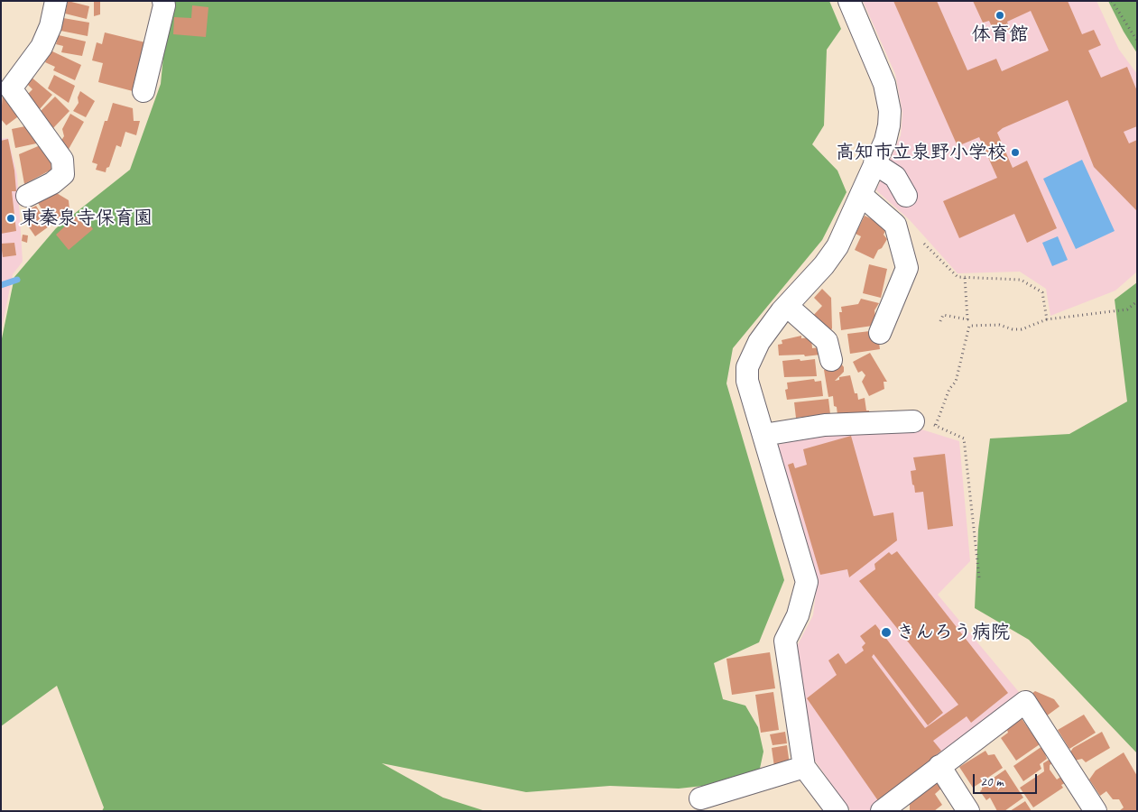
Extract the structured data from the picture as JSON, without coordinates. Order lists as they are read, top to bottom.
{
  "places": [
    "体育館",
    "高知市立泉野小学校",
    "東秦泉寺保育園",
    "きんろう病院"
  ],
  "scale_bar": "20 m"
}
